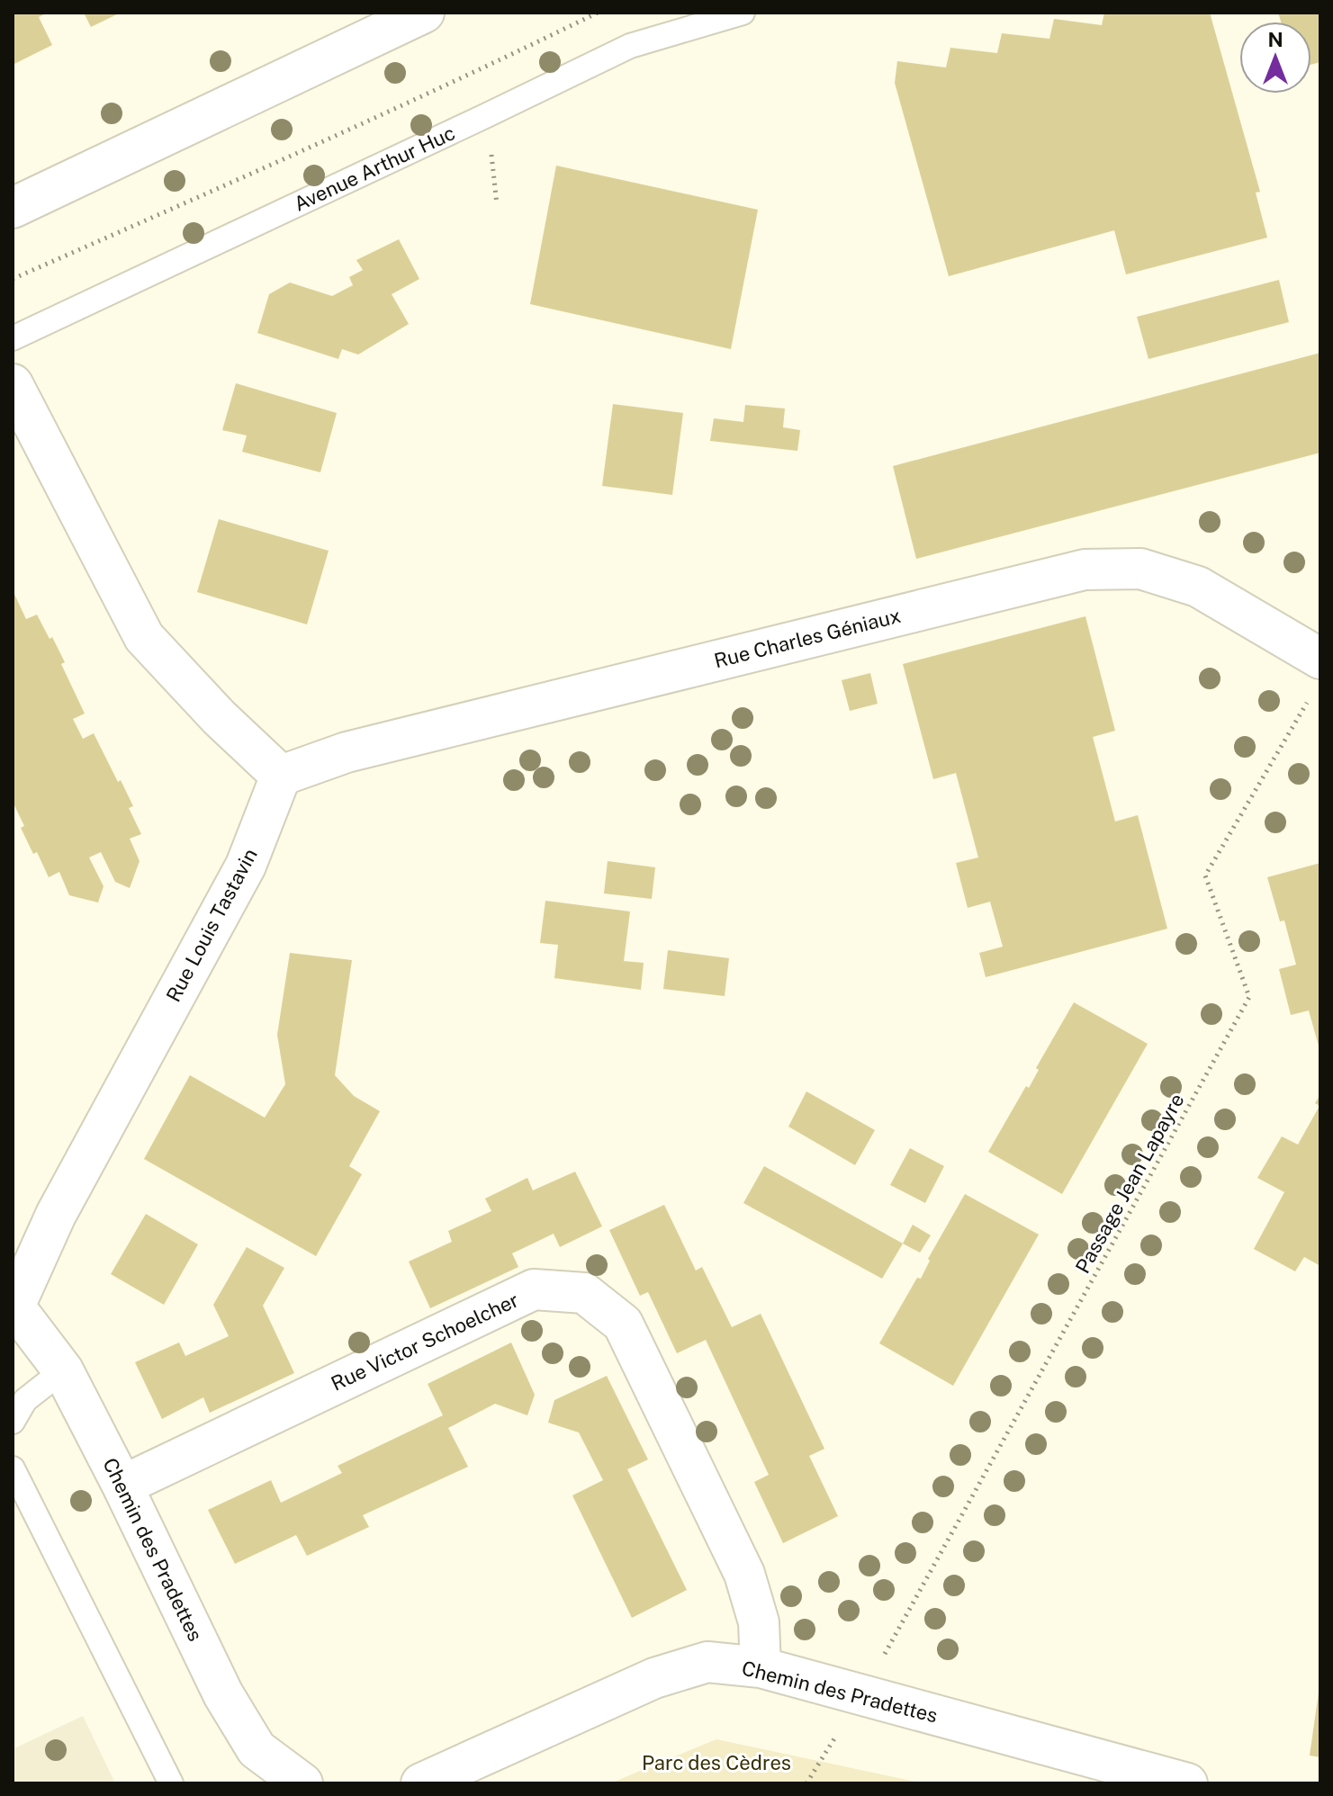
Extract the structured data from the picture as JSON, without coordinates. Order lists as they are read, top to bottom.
{
  "streets": {
    "street": [
      "Rue Charles Géniaux",
      "Rue Louis Tastavin",
      "Rue Victor Schoelcher",
      "Chemin des Pradettes"
    ],
    "lane": ["Avenue Arthur Huc"],
    "path": ["Passage Jean Lapayre"]
  },
  "crossings": [
    ["Rue Charles Géniaux", "Rue Louis Tastavin"],
    ["Rue Charles Géniaux", "Passage Jean Lapayre"],
    ["Rue Louis Tastavin", "Chemin des Pradettes"],
    ["Passage Jean Lapayre", "Chemin des Pradettes"],
    ["Rue Victor Schoelcher", "Chemin des Pradettes"]
  ],
  "parks": ["Parc des Cèdres"],
  "north": "top"
}
